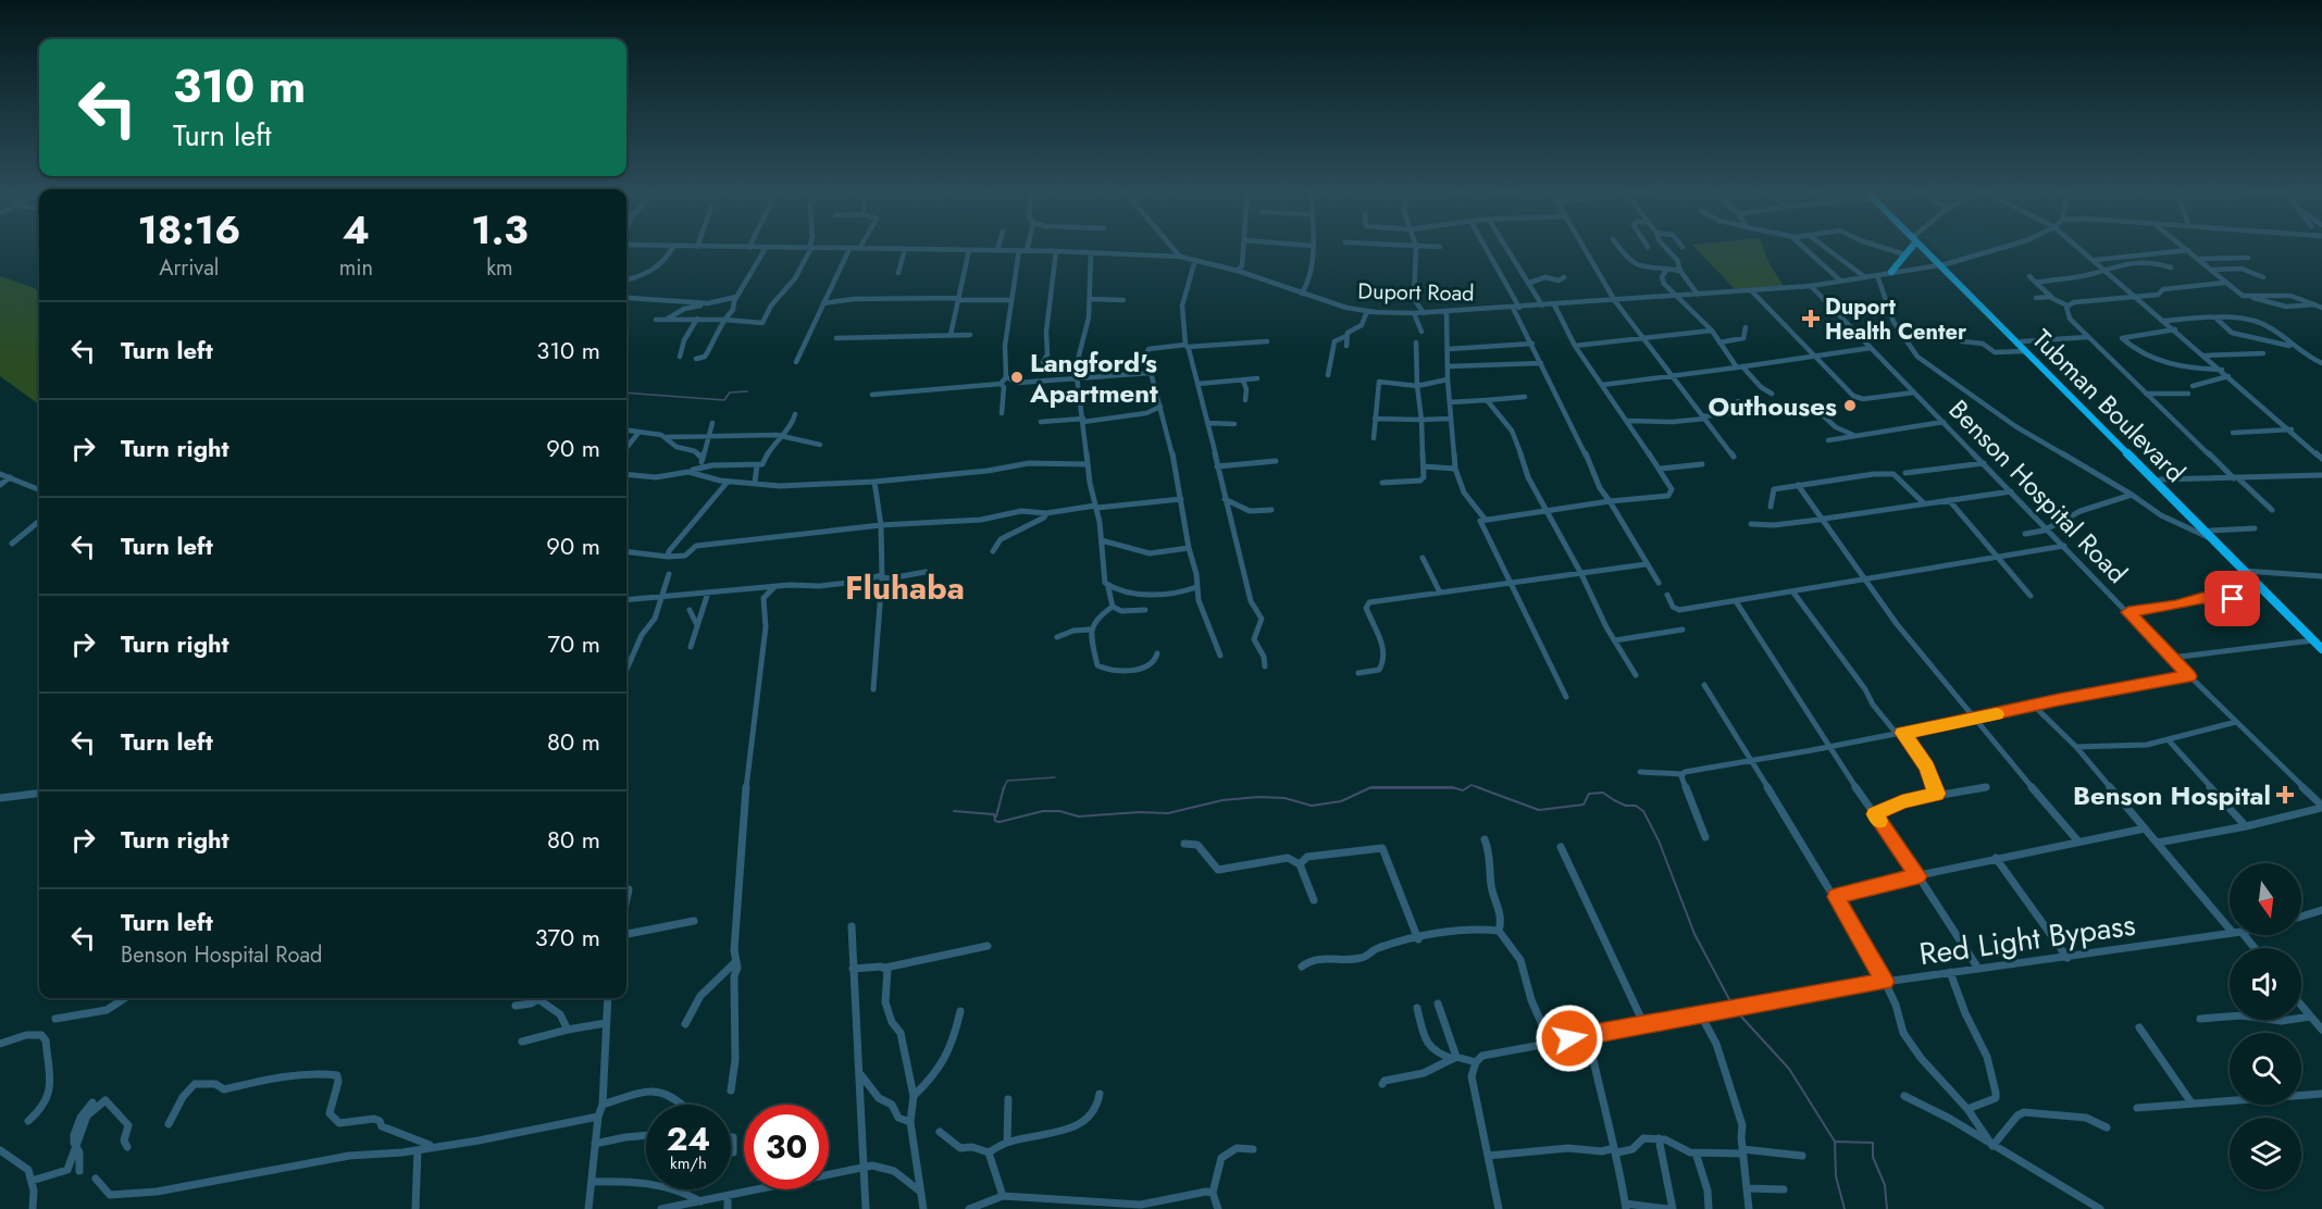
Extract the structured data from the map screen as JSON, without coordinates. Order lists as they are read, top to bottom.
{
  "streets": {
    "highway": ["Tubman Boulevard"],
    "street": ["Duport Road", "Benson Hospital Road", "Red Light Bypass"]
  },
  "crossings": [
    ["Duport Road", "Tubman Boulevard"],
    ["Duport Road", "Benson Hospital Road"]
  ],
  "districts": ["Fluhaba"],
  "places": {
    "health": ["Duport Health Center", "Benson Hospital"],
    "other": ["Langford's Apartment", "Outhouses"]
  },
  "north": "bottom",
  "page": {
    "turn": ["310 m", "Turn left"],
    "eta": [
      "18:16",
      "Arrival",
      "4",
      "min",
      "1.3",
      "km"
    ],
    "list": [
      {
        "name": "Turn left",
        "value": "310 m"
      },
      {
        "name": "Turn right",
        "value": "90 m"
      },
      {
        "name": "Turn left",
        "value": "90 m"
      },
      {
        "name": "Turn right",
        "value": "70 m"
      },
      {
        "name": "Turn left",
        "value": "80 m"
      },
      {
        "name": "Turn right",
        "value": "80 m"
      },
      {
        "name": "Turn left",
        "note": "Benson Hospital Road",
        "value": "370 m"
      }
    ],
    "speed": "24 km/h",
    "limit": "30"
  }
}
